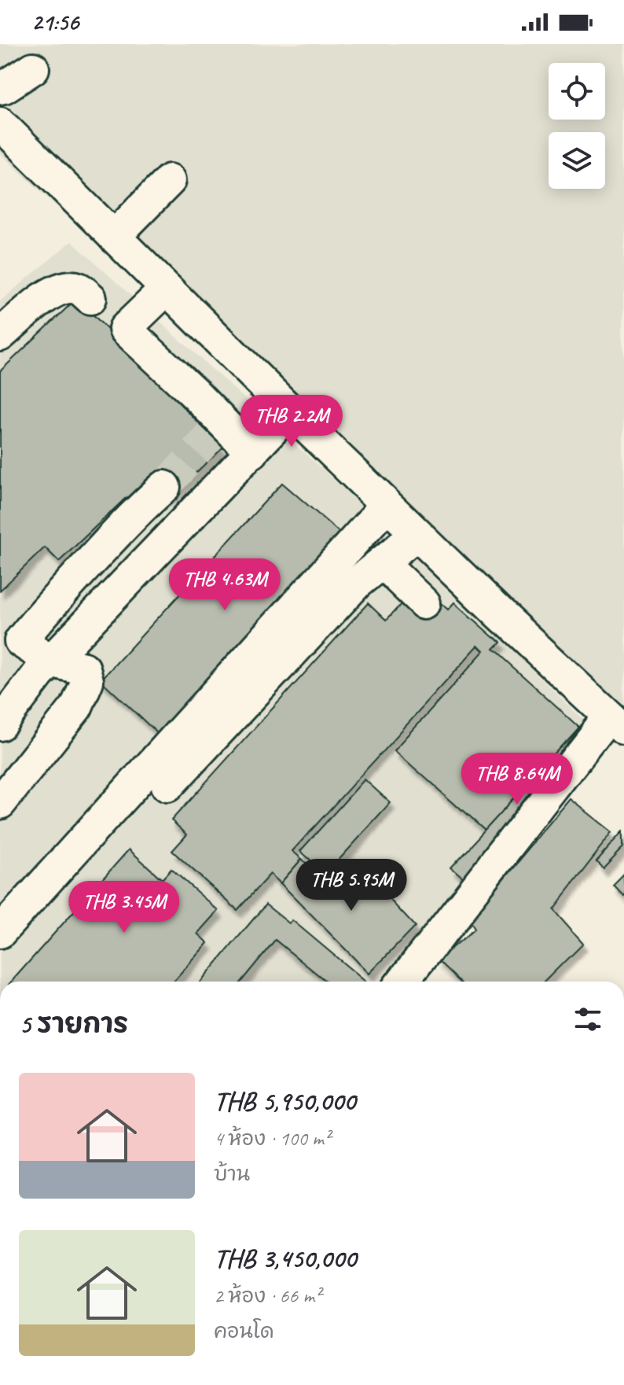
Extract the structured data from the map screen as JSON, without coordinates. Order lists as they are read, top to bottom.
{
  "page": {
    "status": "21:56",
    "price": [
      "THB 2.2M",
      "THB 4.63M",
      "THB 8.64M",
      "THB 5.95M",
      "THB 3.45M"
    ],
    "heading": "5 รายการ",
    "list": [
      {
        "name": "THB 5,950,000",
        "note": "4 ห้อง · 100 m² · บ้าน"
      },
      {
        "name": "THB 3,450,000",
        "note": "2 ห้อง · 66 m² · คอนโด"
      }
    ]
  }
}
